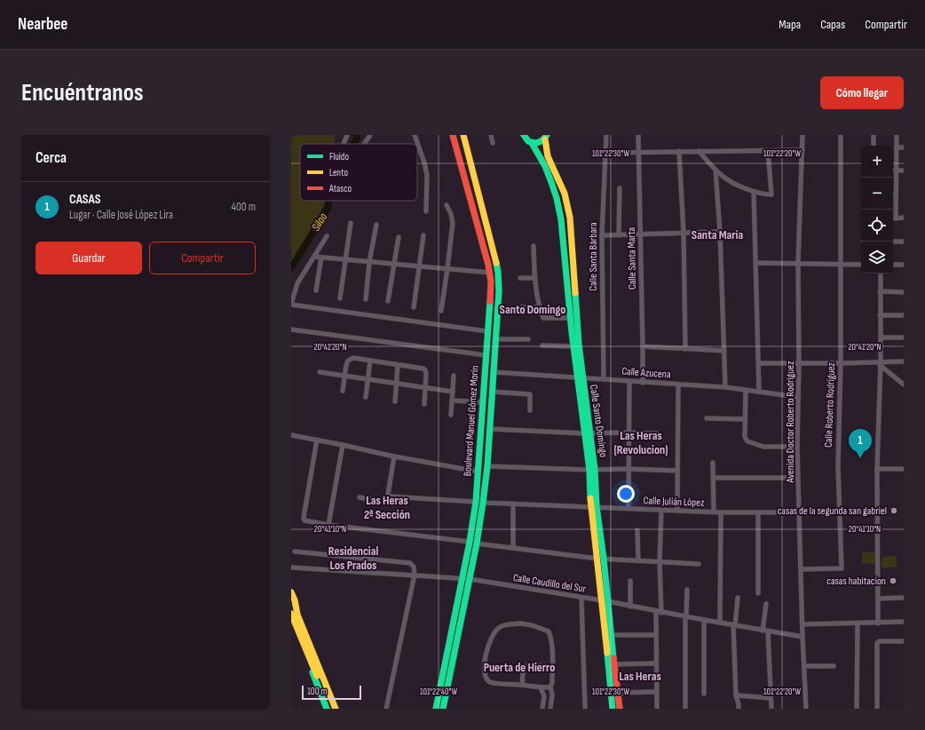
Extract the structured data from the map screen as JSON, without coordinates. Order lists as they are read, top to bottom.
{
  "streets": {
    "main road": ["Boulevard Manuel Gómez Morín", "Calle Santo Domingo"],
    "street": [
      "Calle Santa Bárbara",
      "Calle Santa Marta",
      "Calle Azucena",
      "Calle Roberto Rodríguez",
      "Avenida Doctor Roberto Rodríguez",
      "Calle Julián López",
      "Calle Caudillo del Sur"
    ]
  },
  "crossings": [
    ["Calle Santa Bárbara", "Calle Azucena"],
    ["Calle Santa Marta", "Calle Azucena"],
    ["Calle Azucena", "Boulevard Manuel Gómez Morín"],
    ["Calle Azucena", "Calle Santo Domingo"],
    ["Calle Azucena", "Avenida Doctor Roberto Rodríguez"],
    ["Calle Roberto Rodríguez", "Avenida Doctor Roberto Rodríguez"],
    ["Boulevard Manuel Gómez Morín", "Calle Julián López"],
    ["Boulevard Manuel Gómez Morín", "Calle Caudillo del Sur"],
    ["Calle Santo Domingo", "Calle Julián López"],
    ["Calle Santo Domingo", "Calle Caudillo del Sur"],
    ["Avenida Doctor Roberto Rodríguez", "Calle Julián López"],
    ["Avenida Doctor Roberto Rodríguez", "Calle Caudillo del Sur"]
  ],
  "districts": [
    "Santa María",
    "Santo Domingo",
    "Las Heras (Revolucion)",
    "Las Heras 2ª Sección",
    "Residencial Los Prados",
    "Puerta de Hierro",
    "Las Heras"
  ],
  "water": ["Silao"],
  "places": ["casas de la segunda san gabriel", "casas habitacion"],
  "legend": ["Fluido", "Lento", "Atasco"],
  "scale_bar": "100 m",
  "page": {
    "header": "Nearbee",
    "nav": ["Mapa", "Capas", "Compartir"],
    "buttons": [
      "Cómo llegar",
      ["Guardar", "Compartir"]
    ],
    "title": "Encuéntranos",
    "heading": "Cerca",
    "map_buttons": ["+", "−"],
    "list": [
      {
        "mark": "1",
        "name": "CASAS",
        "note": "Lugar · Calle José López Lira",
        "value": "400 m"
      }
    ],
    "pins": "1",
    "scale": "100 m"
  },
  "coordinates": [
    "101°22'30\"W",
    "101°22'20\"W",
    "20°41'20\"N",
    "20°41'10\"N",
    "101°22'40\"W"
  ]
}
